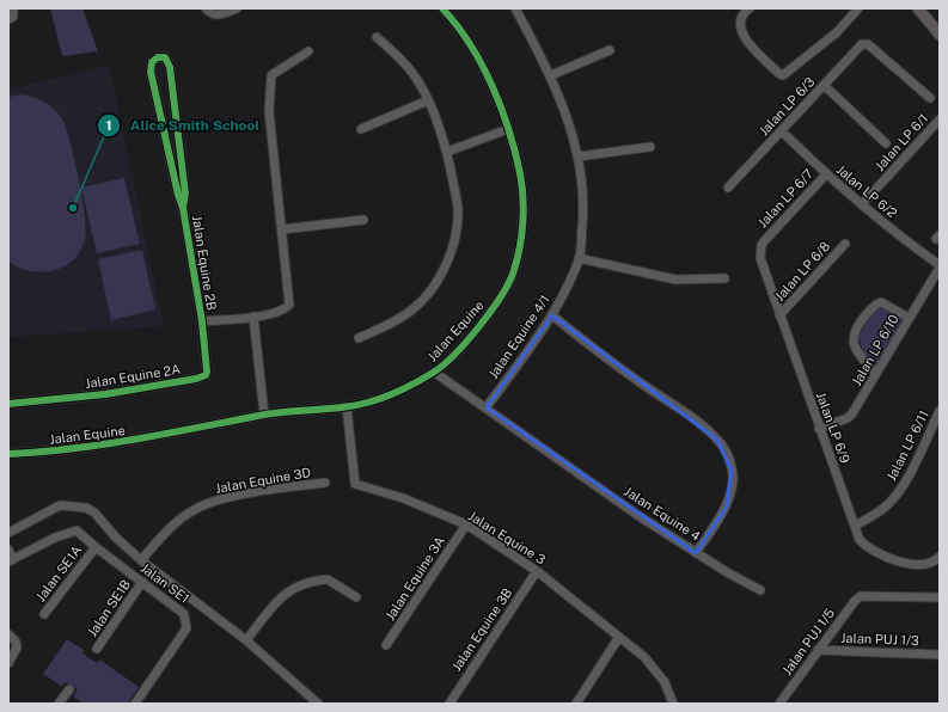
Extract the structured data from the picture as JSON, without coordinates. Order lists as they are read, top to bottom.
{
  "streets": {
    "street": [
      "Jalan LP 6/3",
      "Jalan LP 6/1",
      "Jalan LP 6/2",
      "Jalan LP 6/7",
      "Jalan Equine 2B",
      "Jalan LP 6/8",
      "Jalan Equine",
      "Jalan Equine 4/1",
      "Jalan LP 6/10",
      "Jalan Equine 2A",
      "Jalan LP 6/9",
      "Jalan LP 6/11",
      "Jalan Equine 3D",
      "Jalan Equine 4",
      "Jalan Equine 3",
      "Jalan SE1A",
      "Jalan Equine 3A",
      "Jalan SE1",
      "Jalan SE1B",
      "Jalan Equine 3B",
      "Jalan PUJ 1/3",
      "Jalan PUJ 1/5"
    ]
  },
  "crossings": [
    ["Jalan LP 6/3", "Jalan LP 6/2"],
    ["Jalan LP 6/1", "Jalan LP 6/2"],
    ["Jalan LP 6/2", "Jalan LP 6/7"],
    ["Jalan LP 6/2", "Jalan LP 6/10"],
    ["Jalan LP 6/7", "Jalan LP 6/9"],
    ["Jalan Equine 2B", "Jalan Equine 2A"],
    ["Jalan LP 6/8", "Jalan LP 6/9"],
    ["Jalan Equine", "Jalan Equine 4"],
    ["Jalan Equine", "Jalan Equine 3"],
    ["Jalan Equine 4/1", "Jalan Equine 4"],
    ["Jalan LP 6/10", "Jalan LP 6/9"],
    ["Jalan LP 6/9", "Jalan LP 6/11"],
    ["Jalan Equine 3", "Jalan Equine 3A"],
    ["Jalan Equine 3", "Jalan Equine 3B"],
    ["Jalan SE1A", "Jalan SE1"],
    ["Jalan SE1", "Jalan SE1B"],
    ["Jalan PUJ 1/3", "Jalan PUJ 1/5"]
  ],
  "places": ["Alice Smith School"]
}
